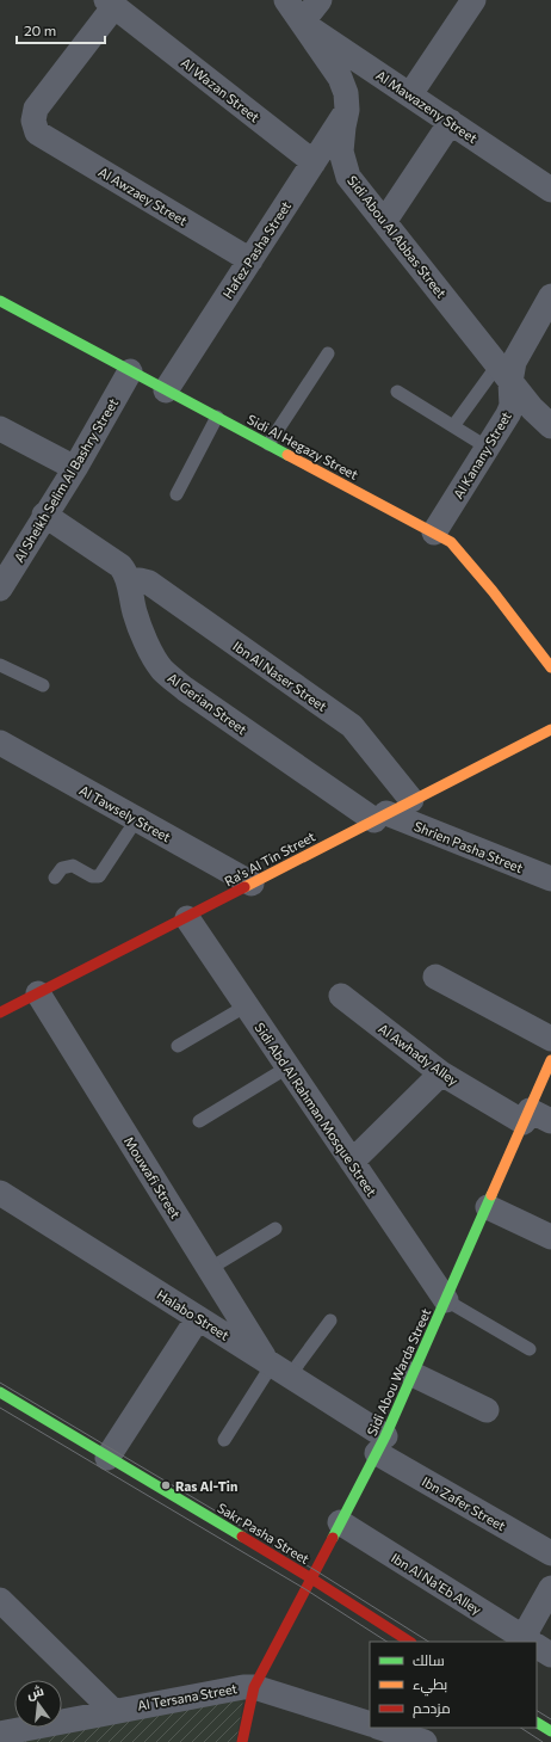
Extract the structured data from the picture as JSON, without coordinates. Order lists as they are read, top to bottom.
{
  "streets": {
    "street": [
      "Al Wazan Street",
      "Al Mawazeny Street",
      "Al Awzaey Street",
      "Sidi Abou Al Abbas Street",
      "Hafez Pasha Street",
      "Sidi Al Hegazy Street",
      "Al Kanany Street",
      "Al Sheikh Selim Al Bashry Street",
      "Ibn Al Naser Street",
      "Al Gerian Street",
      "Al Tawsely Street",
      "Shrien Pasha Street",
      "Ra's Al Tin Street",
      "Al Awhady Alley",
      "Sidi Abd Al Rahman Mosque Street",
      "Mouwafi Street",
      "Halabo Street",
      "Sidi Abou Warda Street",
      "Ibn Zafer Street",
      "Sakr Pasha Street",
      "Ibn Al Na'Eb Alley",
      "Al Tersana Street"
    ]
  },
  "crossings": [
    ["Al Wazan Street", "Al Awzaey Street"],
    ["Al Wazan Street", "Hafez Pasha Street"],
    ["Al Mawazeny Street", "Sidi Abou Al Abbas Street"],
    ["Al Awzaey Street", "Hafez Pasha Street"],
    ["Sidi Abou Al Abbas Street", "Hafez Pasha Street"],
    ["Sidi Abou Al Abbas Street", "Al Kanany Street"],
    ["Hafez Pasha Street", "Sidi Al Hegazy Street"],
    ["Sidi Al Hegazy Street", "Al Kanany Street"],
    ["Sidi Al Hegazy Street", "Al Sheikh Selim Al Bashry Street"],
    ["Al Sheikh Selim Al Bashry Street", "Al Gerian Street"],
    ["Ibn Al Naser Street", "Al Gerian Street"],
    ["Ibn Al Naser Street", "Ra's Al Tin Street"],
    ["Al Gerian Street", "Shrien Pasha Street"],
    ["Al Gerian Street", "Ra's Al Tin Street"],
    ["Al Tawsely Street", "Ra's Al Tin Street"],
    ["Shrien Pasha Street", "Ra's Al Tin Street"],
    ["Ra's Al Tin Street", "Sidi Abd Al Rahman Mosque Street"],
    ["Ra's Al Tin Street", "Mouwafi Street"],
    ["Al Awhady Alley", "Sidi Abou Warda Street"],
    ["Sidi Abd Al Rahman Mosque Street", "Sidi Abou Warda Street"],
    ["Mouwafi Street", "Halabo Street"],
    ["Halabo Street", "Sidi Abou Warda Street"],
    ["Halabo Street", "Ibn Zafer Street"],
    ["Sidi Abou Warda Street", "Ibn Zafer Street"],
    ["Sidi Abou Warda Street", "Sakr Pasha Street"],
    ["Sidi Abou Warda Street", "Ibn Al Na'Eb Alley"],
    ["Sidi Abou Warda Street", "Al Tersana Street"]
  ],
  "places": ["Ras Al-Tin"],
  "legend": ["سالك", "بطيء", "مزدحم"],
  "scale_bar": "20 m",
  "north": "top"
}
